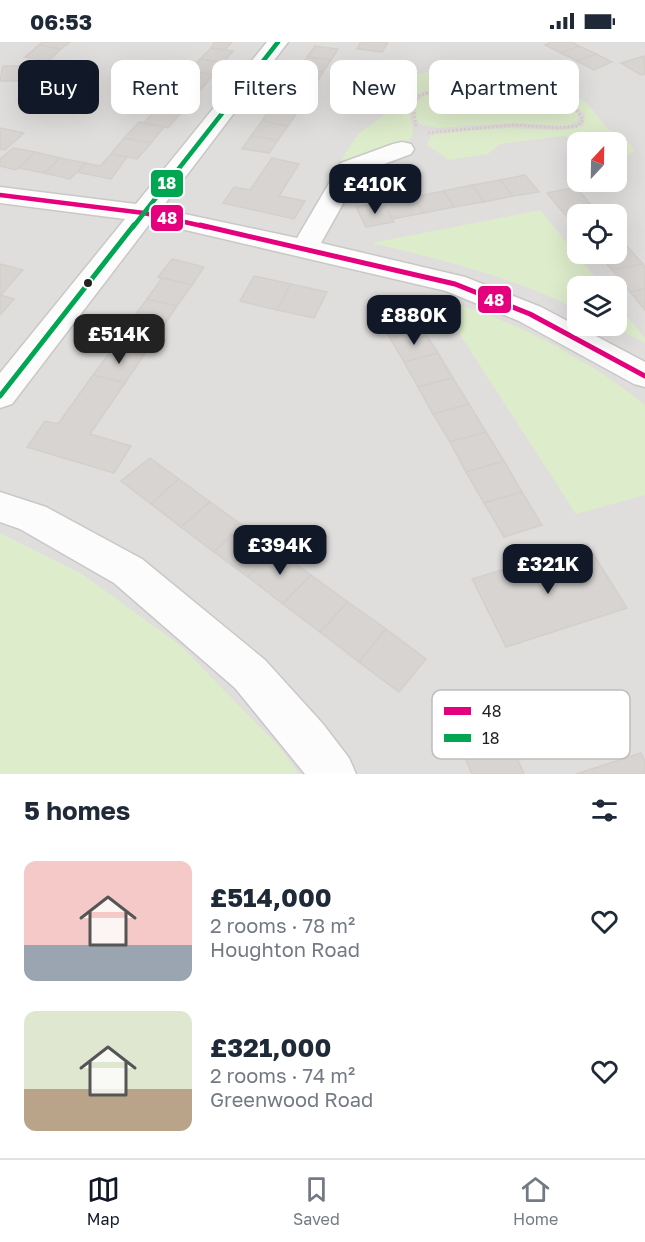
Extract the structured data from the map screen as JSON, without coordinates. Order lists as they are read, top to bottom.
{
  "lines": ["transit line 18", "transit line 48"],
  "legend": ["48", "18"],
  "north": "top",
  "page": {
    "status": "06:53",
    "chip": [
      "Buy",
      "Rent",
      "Filters",
      "New",
      "Apartment"
    ],
    "price": [
      "£410K",
      "£880K",
      "£514K",
      "£394K",
      "£321K"
    ],
    "heading": "5 homes",
    "list": [
      {
        "name": "£514,000",
        "note": "2 rooms · 78 m² · Houghton Road"
      },
      {
        "name": "£321,000",
        "note": "2 rooms · 74 m² · Greenwood Road"
      }
    ],
    "tabs": ["Map", "Saved", "Home"]
  }
}
